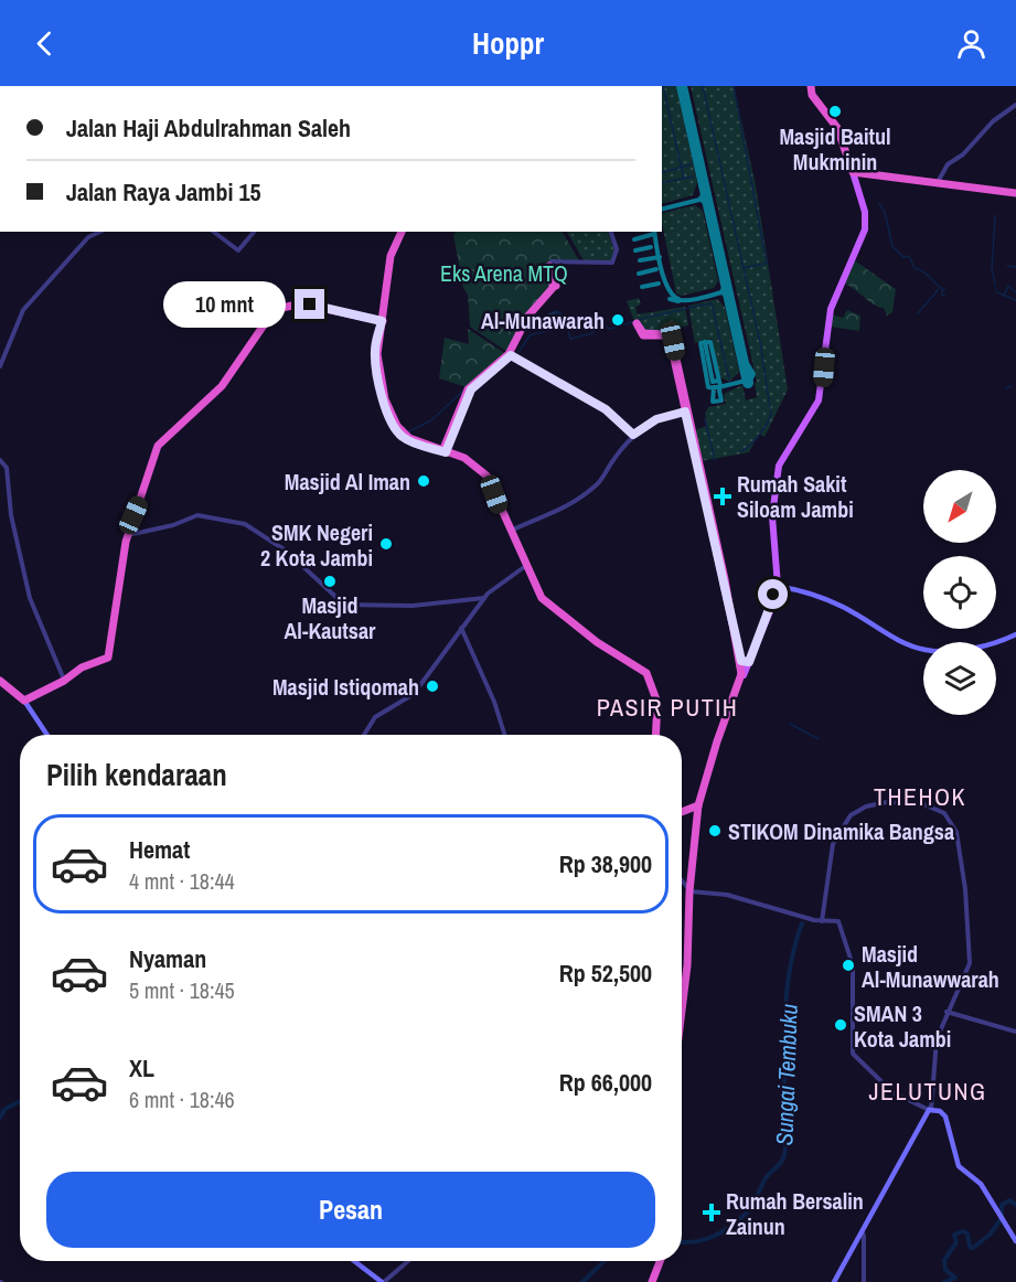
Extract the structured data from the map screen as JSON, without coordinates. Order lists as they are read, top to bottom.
{
  "districts": ["PASIR PUTIH", "THEHOK", "JELUTUNG"],
  "water": ["Sungai Tembuku"],
  "parks": ["Eks Arena MTQ"],
  "places": {
    "other": [
      "Masjid Baitul Mukminin",
      "Al-Munawarah",
      "Masjid Al Iman",
      "SMK Negeri 2 Kota Jambi",
      "Masjid Al-Kautsar",
      "Masjid Istiqomah",
      "STIKOM Dinamika Bangsa",
      "Masjid Al-Munawwarah",
      "SMAN 3 Kota Jambi"
    ],
    "health": ["Rumah Sakit Siloam Jambi", "Rumah Bersalin Zainun"]
  },
  "north": "bottom left",
  "page": {
    "header": "Hoppr",
    "banner": ["Jalan Haji Abdulrahman Saleh", "Jalan Raya Jambi 15"],
    "bubble": "10 mnt",
    "heading": "Pilih kendaraan",
    "list": [
      {
        "name": "Hemat",
        "note": "4 mnt · 18:44",
        "value": "Rp 38,900"
      },
      {
        "name": "Nyaman",
        "note": "5 mnt · 18:45",
        "value": "Rp 52,500"
      },
      {
        "name": "XL",
        "note": "6 mnt · 18:46",
        "value": "Rp 66,000"
      }
    ],
    "buttons": "Pesan"
  }
}
